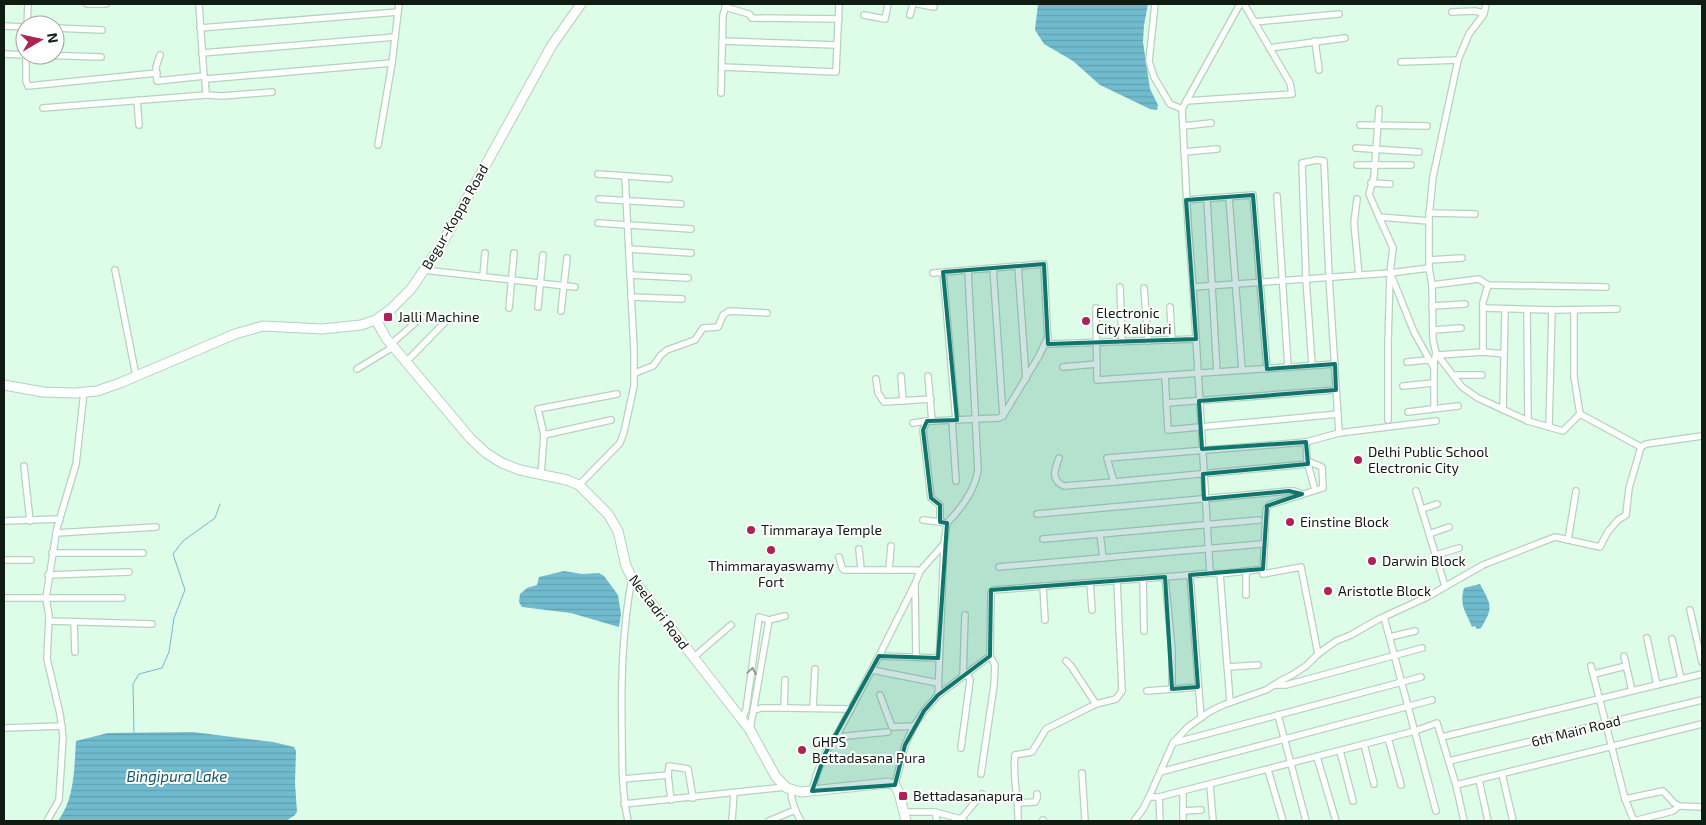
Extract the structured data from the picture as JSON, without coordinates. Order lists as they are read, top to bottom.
{
  "streets": {
    "main road": ["Begur-Koppa Road", "Neeladri Road"],
    "street": ["6th Main Road"]
  },
  "crossings": [
    ["Begur-Koppa Road", "Neeladri Road"]
  ],
  "water": ["Bingipura Lake"],
  "places": {
    "transit": ["Jalli Machine", "Bettadasanapura"],
    "other": [
      "Electronic City Kalibari",
      "Delhi Public School Electronic City",
      "Einstine Block",
      "Timmaraya Temple",
      "Thimmarayaswamy Fort",
      "Darwin Block",
      "Aristotle Block",
      "GHPS Bettadasana Pura"
    ]
  },
  "north": "right"
}
